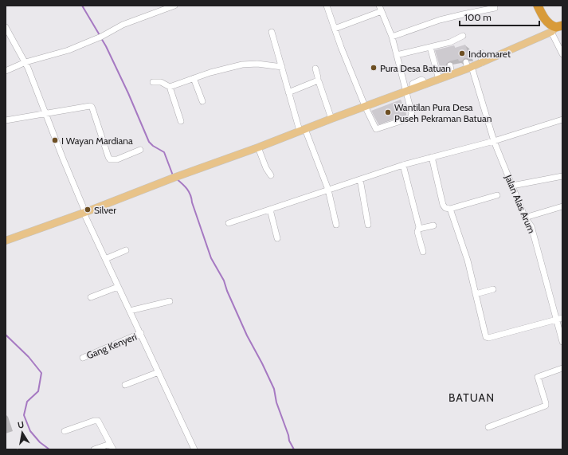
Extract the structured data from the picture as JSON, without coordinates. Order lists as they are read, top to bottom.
{
  "streets": {
    "street": ["Jalan Alas Arum", "Gang Kenyeri"]
  },
  "districts": ["BATUAN"],
  "places": [
    "Indomaret",
    "Pura Desa Batuan",
    "Wantilan Pura Desa Puseh Pekraman Batuan",
    "I Wayan Mardiana",
    "Silver"
  ],
  "scale_bar": "100 m",
  "north": "top"
}
